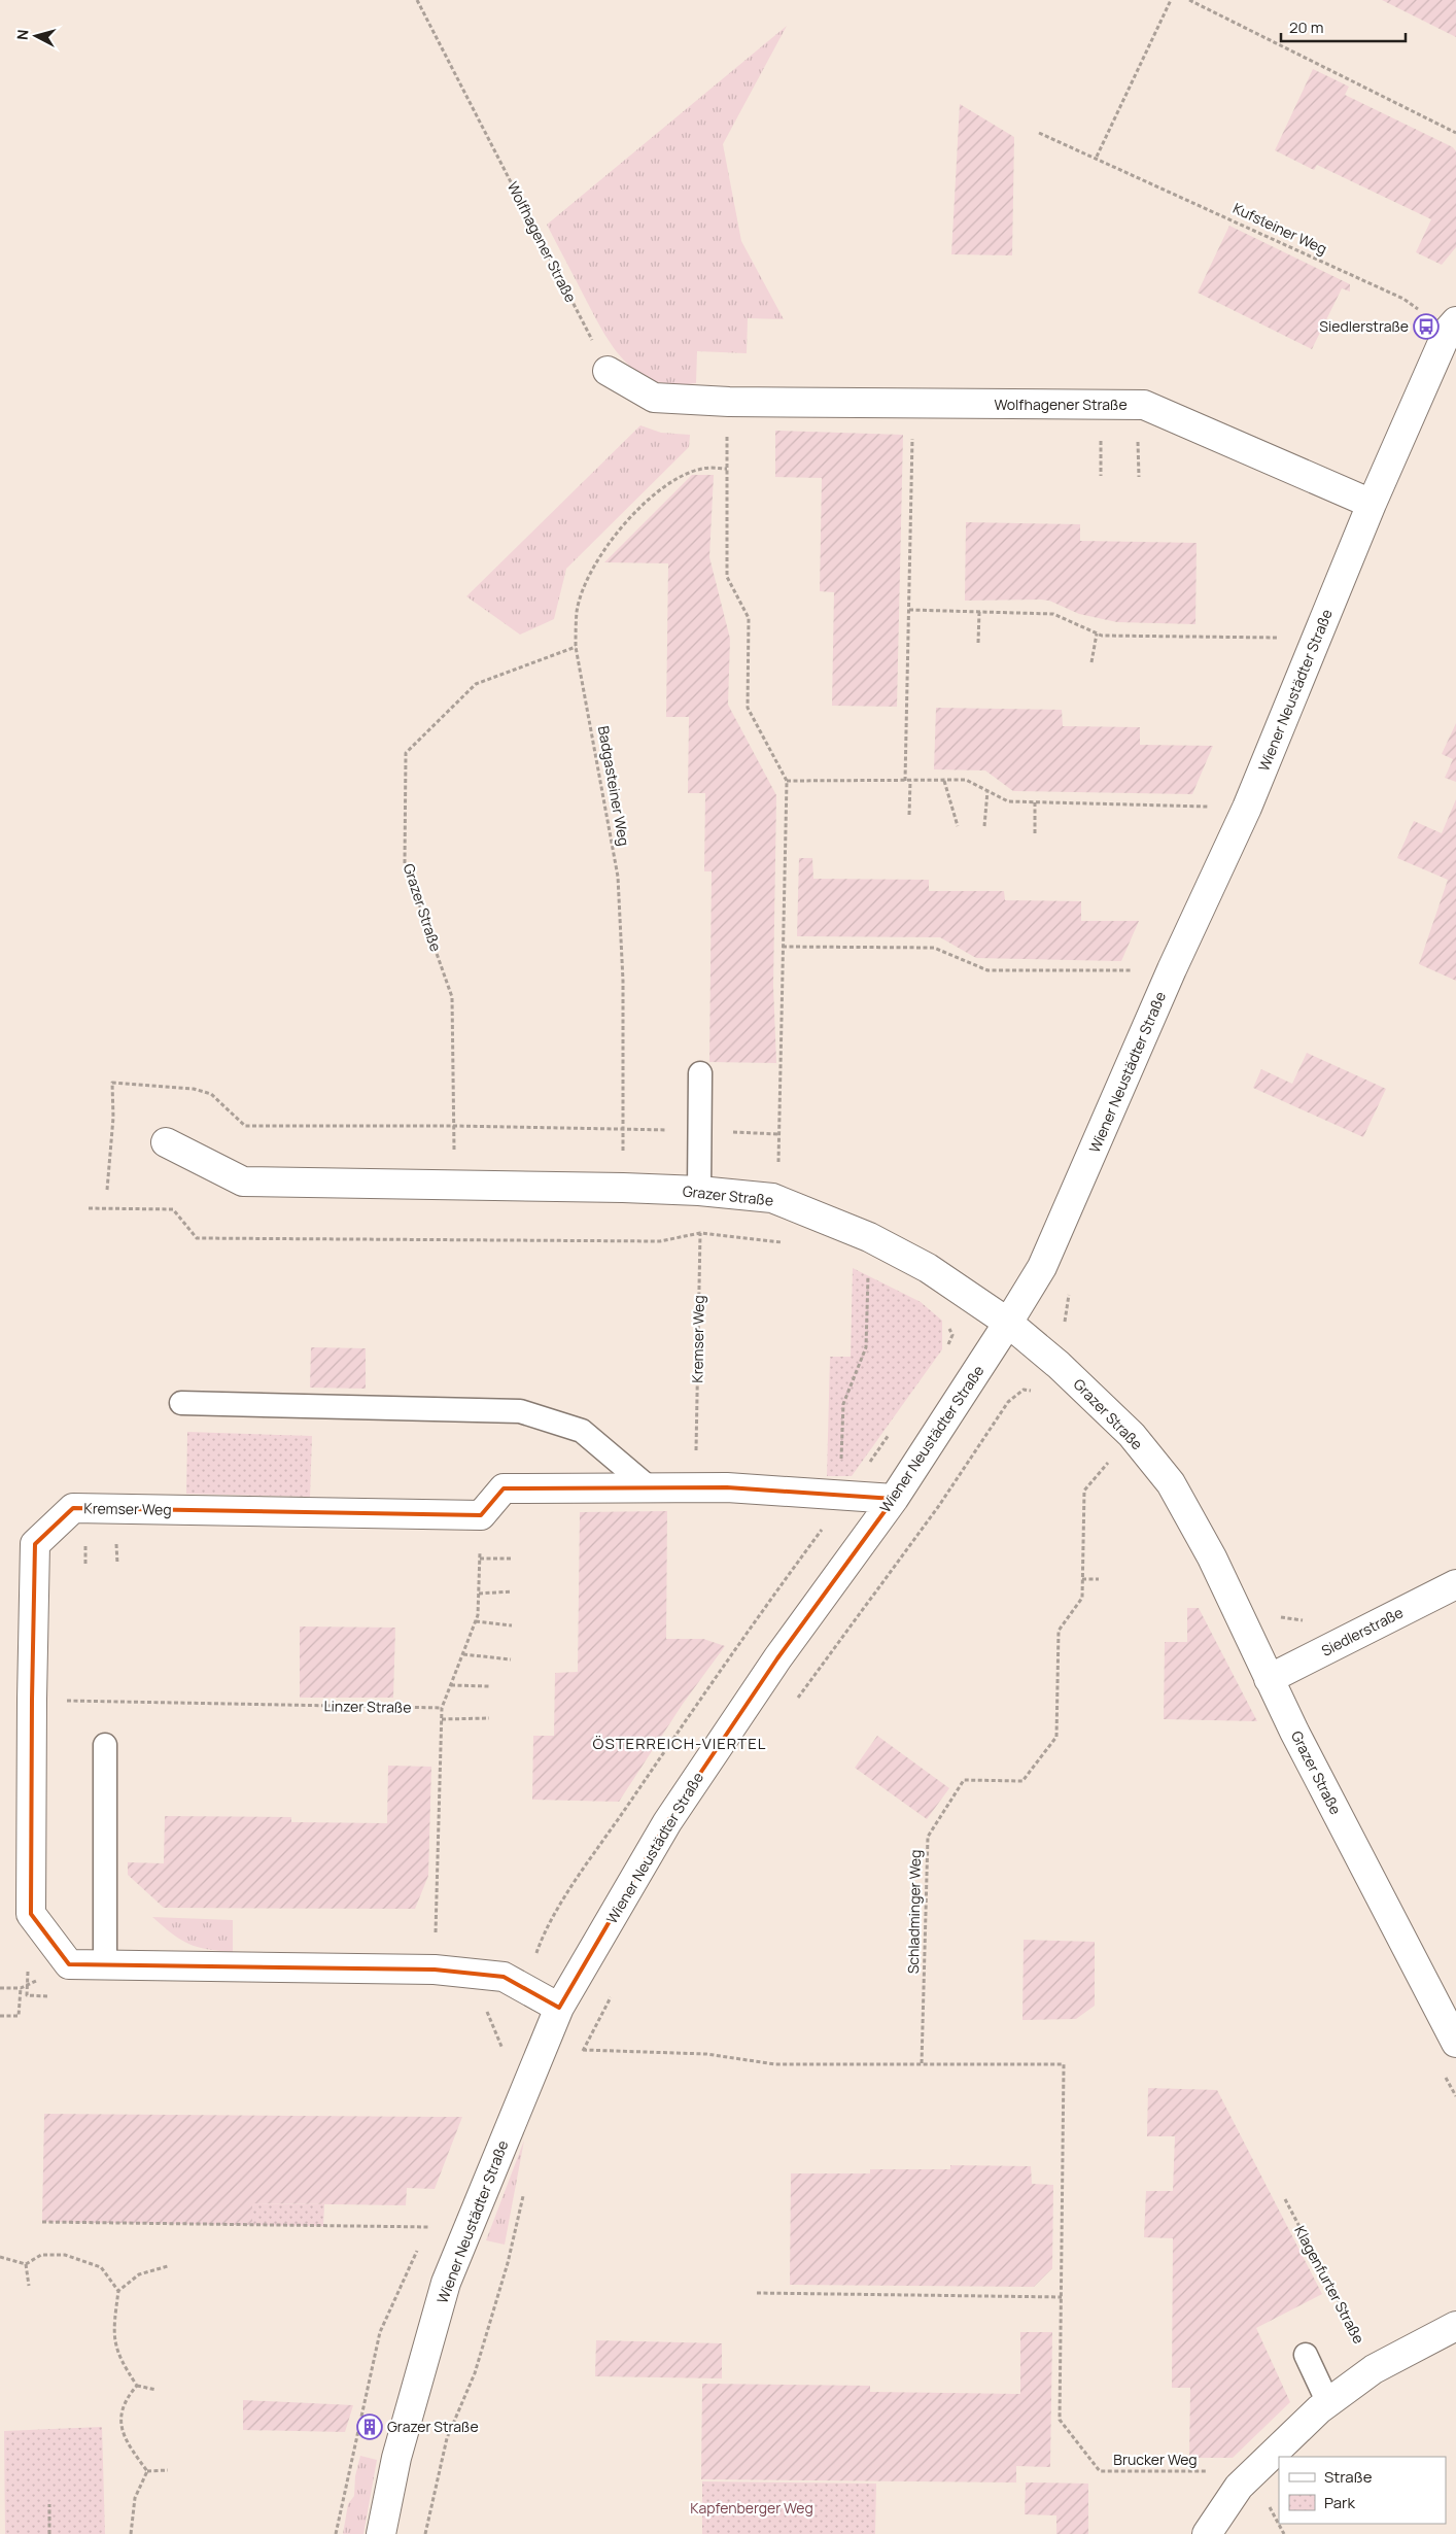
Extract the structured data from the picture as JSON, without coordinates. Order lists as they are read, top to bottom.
{
  "streets": {
    "street": [
      "Wolfhagener Straße",
      "Wiener Neustädter Straße",
      "Grazer Straße",
      "Kremser Weg",
      "Siedlerstraße"
    ],
    "path": [
      "Kufsteiner Weg",
      "Badgasteiner Weg",
      "Linzer Straße",
      "Schladminger Weg",
      "Klagenfurter Straße",
      "Brucker Weg"
    ]
  },
  "crossings": [
    ["Kufsteiner Weg", "Wiener Neustädter Straße"],
    ["Wolfhagener Straße", "Wiener Neustädter Straße"],
    ["Wiener Neustädter Straße", "Grazer Straße"],
    ["Badgasteiner Weg", "Grazer Straße"],
    ["Grazer Straße", "Kremser Weg"],
    ["Grazer Straße", "Siedlerstraße"],
    ["Grazer Straße", "Schladminger Weg"],
    ["Kremser Weg", "Linzer Straße"],
    ["Schladminger Weg", "Brucker Weg"]
  ],
  "districts": ["ÖSTERREICH-VIERTEL"],
  "parks": ["Kapfenberger Weg"],
  "places": {
    "bus stop": ["Siedlerstraße"],
    "building": ["Grazer Straße"]
  },
  "legend": ["Straße", "Park"],
  "scale_bar": "20 m",
  "north": "left"
}
